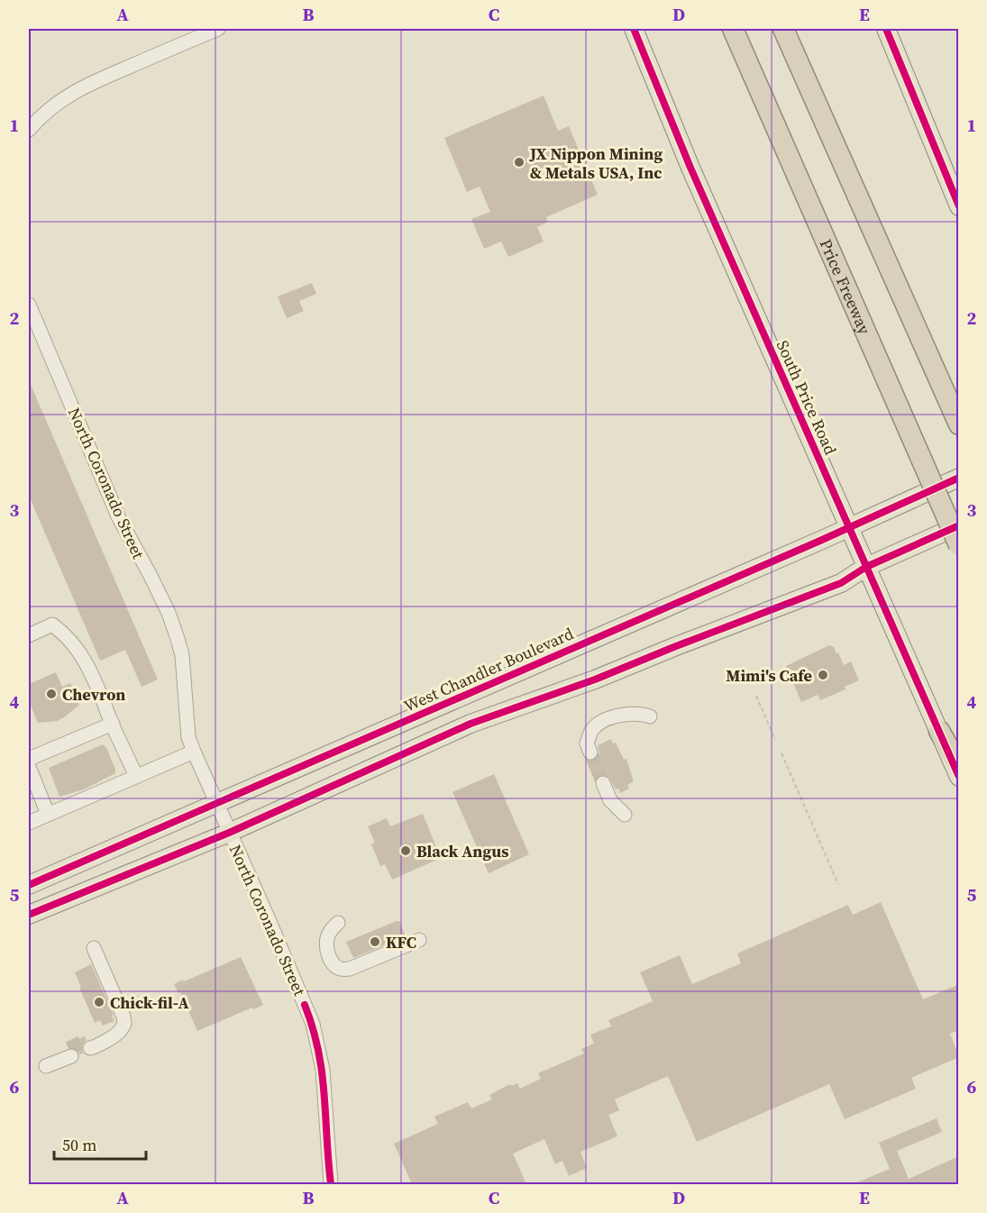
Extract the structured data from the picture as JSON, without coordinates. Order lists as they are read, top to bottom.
{
  "streets": {
    "highway": ["Price Freeway"],
    "main road": ["South Price Road", "West Chandler Boulevard"],
    "street": ["North Coronado Street"]
  },
  "crossings": [
    ["South Price Road", "West Chandler Boulevard"],
    ["North Coronado Street", "West Chandler Boulevard"]
  ],
  "places": [
    "JX Nippon Mining & Metals USA, Inc",
    "Mimi's Cafe",
    "Chevron",
    "Black Angus",
    "KFC",
    "Chick-fil-A"
  ],
  "scale_bar": "50 m",
  "grid": {
    "columns": [
      "A",
      "B",
      "C",
      "D",
      "E"
    ],
    "rows": [
      "1",
      "2",
      "3",
      "4",
      "5",
      "6"
    ]
  }
}
